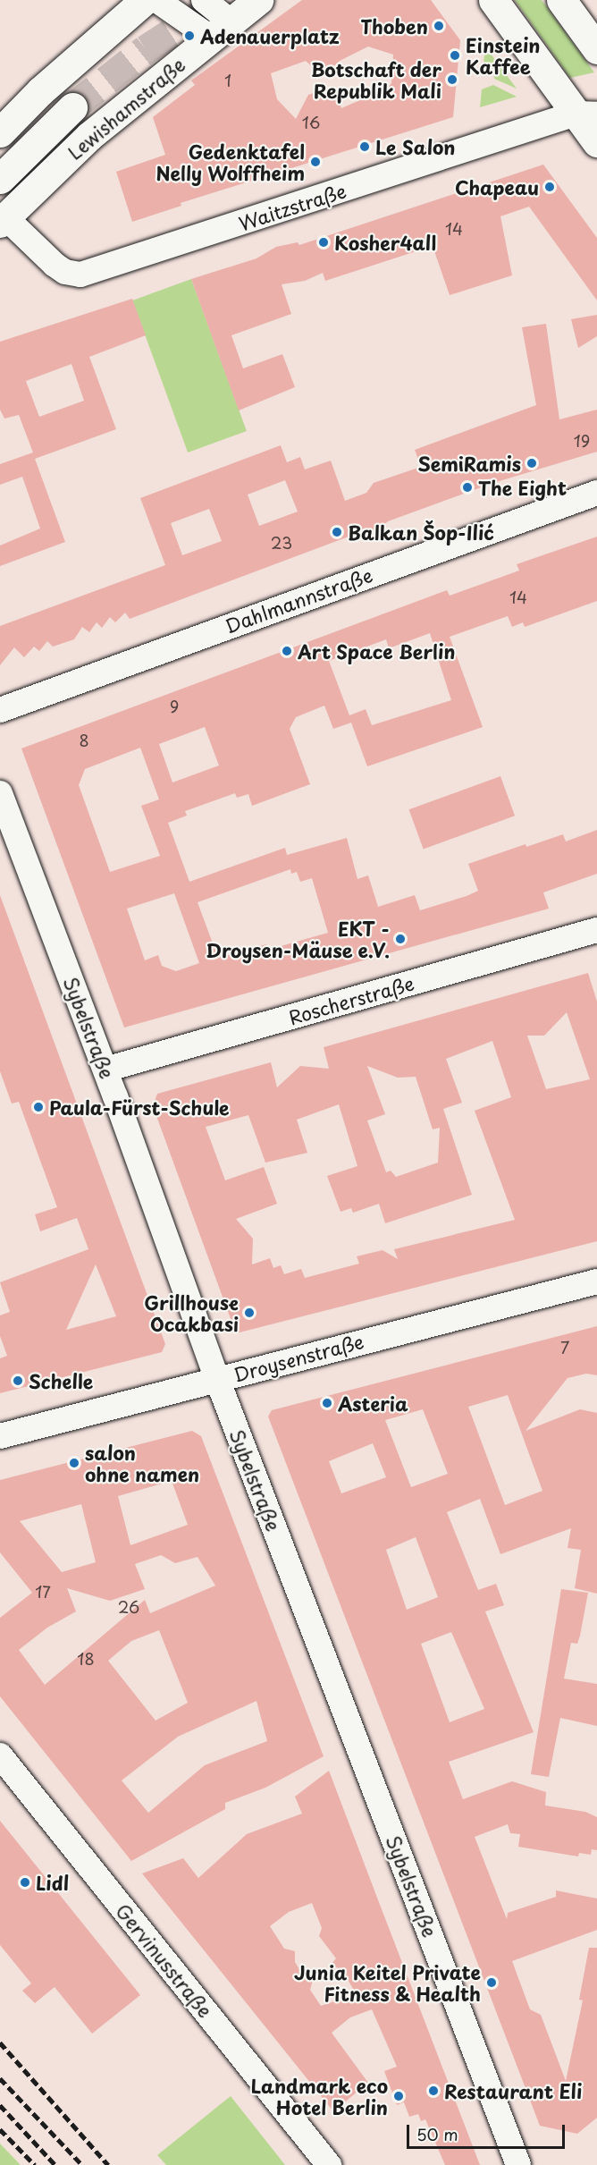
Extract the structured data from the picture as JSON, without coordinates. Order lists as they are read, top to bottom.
{
  "streets": {
    "main road": ["Lewishamstraße"],
    "street": [
      "Waitzstraße",
      "Dahlmannstraße",
      "Roscherstraße",
      "Sybelstraße",
      "Droysenstraße",
      "Gervinusstraße"
    ]
  },
  "crossings": [
    ["Lewishamstraße", "Waitzstraße"],
    ["Roscherstraße", "Sybelstraße"],
    ["Sybelstraße", "Droysenstraße"]
  ],
  "places": [
    "Thoben",
    "Adenauerplatz",
    "Einstein Kaffee",
    "Botschaft der Republik Mali",
    "Le Salon",
    "Gedenktafel Nelly Wolffheim",
    "Chapeau",
    "Kosher4all",
    "SemiRamis",
    "The Eight",
    "Balkan Šop-Ilić",
    "Art Space Berlin",
    "EKT - Droysen-Mäuse e.V.",
    "Paula-Fürst-Schule",
    "Grillhouse Ocakbasi",
    "Schelle",
    "Asteria",
    "salon ohne namen",
    "Lidl",
    "Junia Keitel Private Fitness & Health",
    "Restaurant Eli",
    "Landmark eco Hotel Berlin"
  ],
  "house_numbers": [
    "1",
    "16",
    "14",
    "19",
    "23",
    "14",
    "9",
    "8",
    "7",
    "17",
    "26",
    "18"
  ],
  "scale_bar": "50 m"
}
